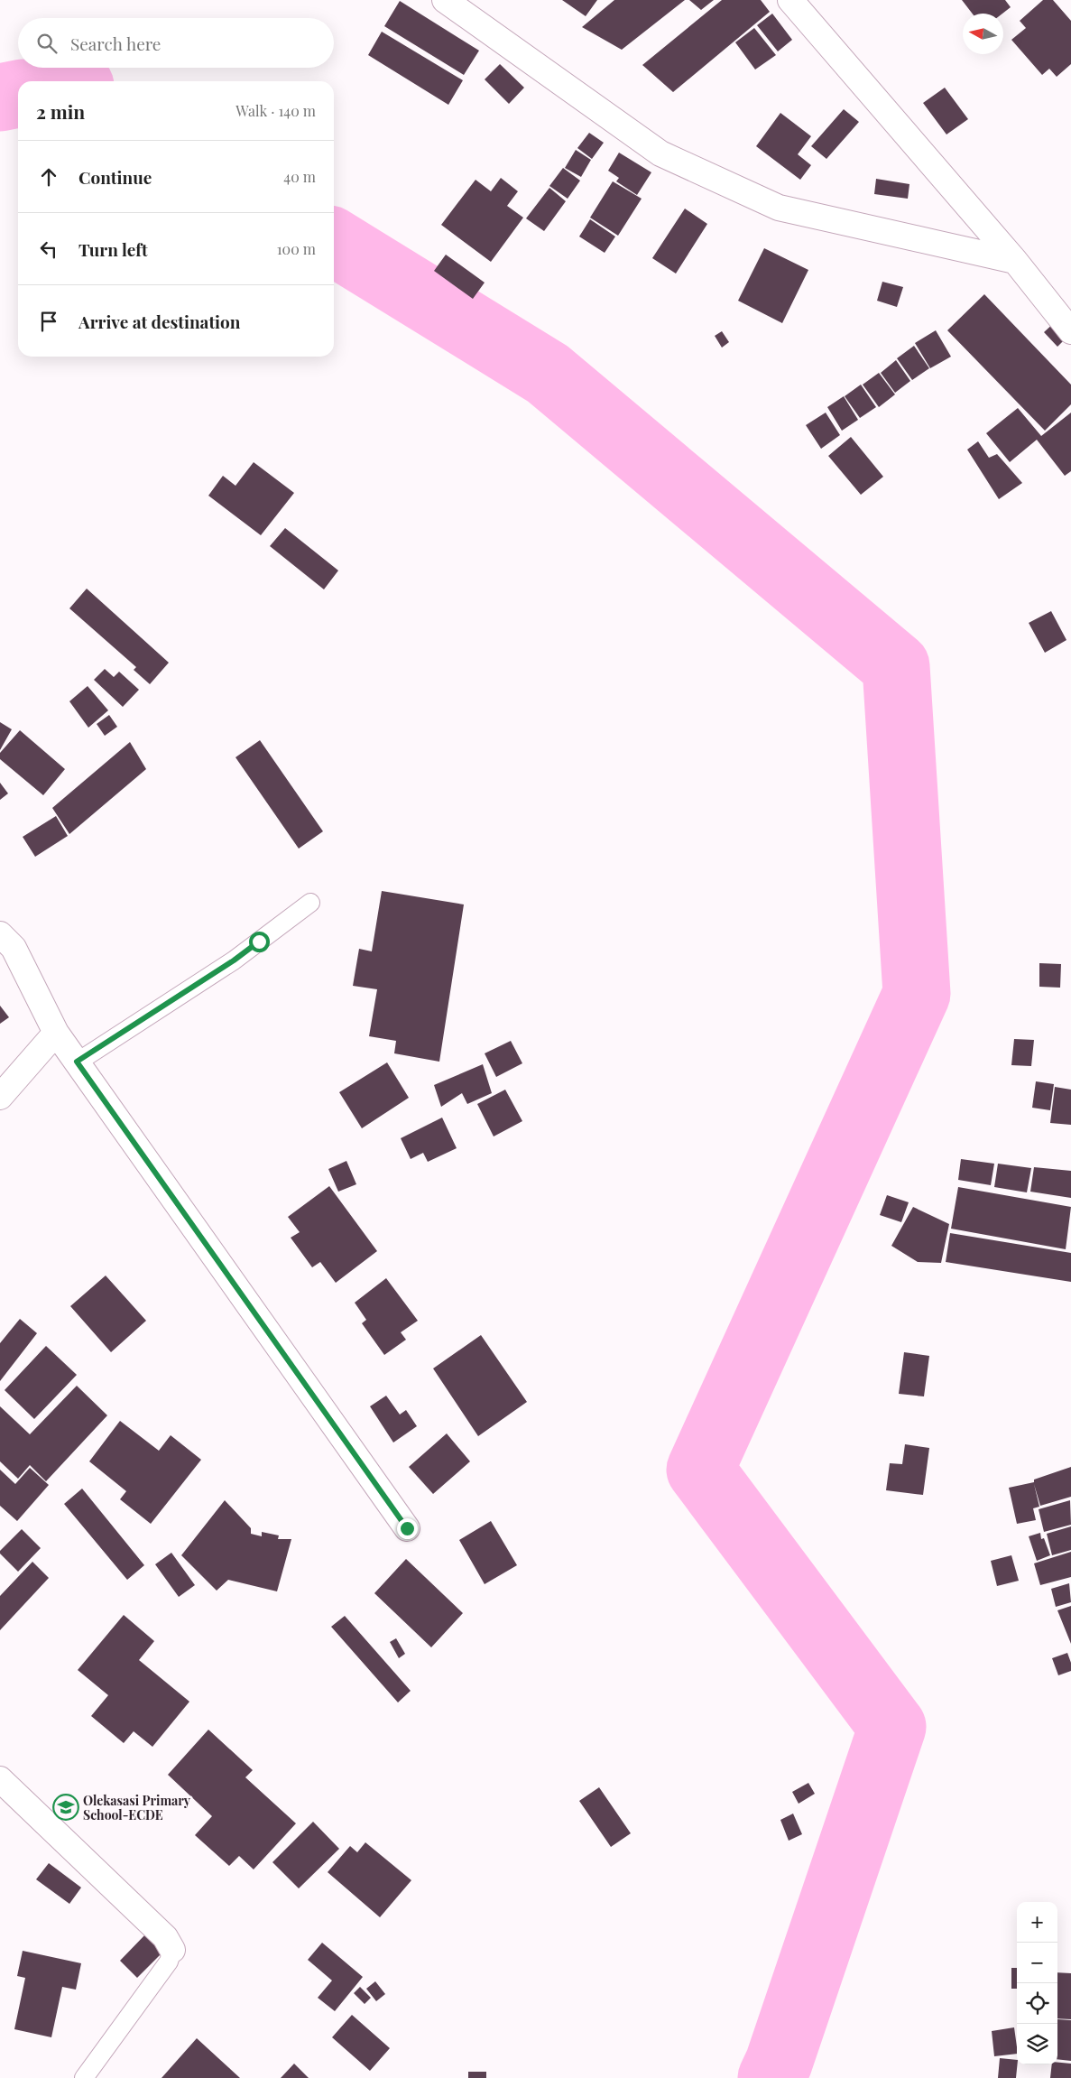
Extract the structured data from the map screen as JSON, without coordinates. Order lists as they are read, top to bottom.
{
  "places": {
    "school or university": ["Olekasasi Primary School-ECDE"]
  },
  "north": "left",
  "page": {
    "search": "Search here",
    "heading": ["2 min", "Walk · 140 m"],
    "list": [
      ["Continue", "40 m"],
      ["Turn left", "100 m"],
      "Arrive at destination"
    ],
    "map_buttons": ["+", "−"]
  }
}
